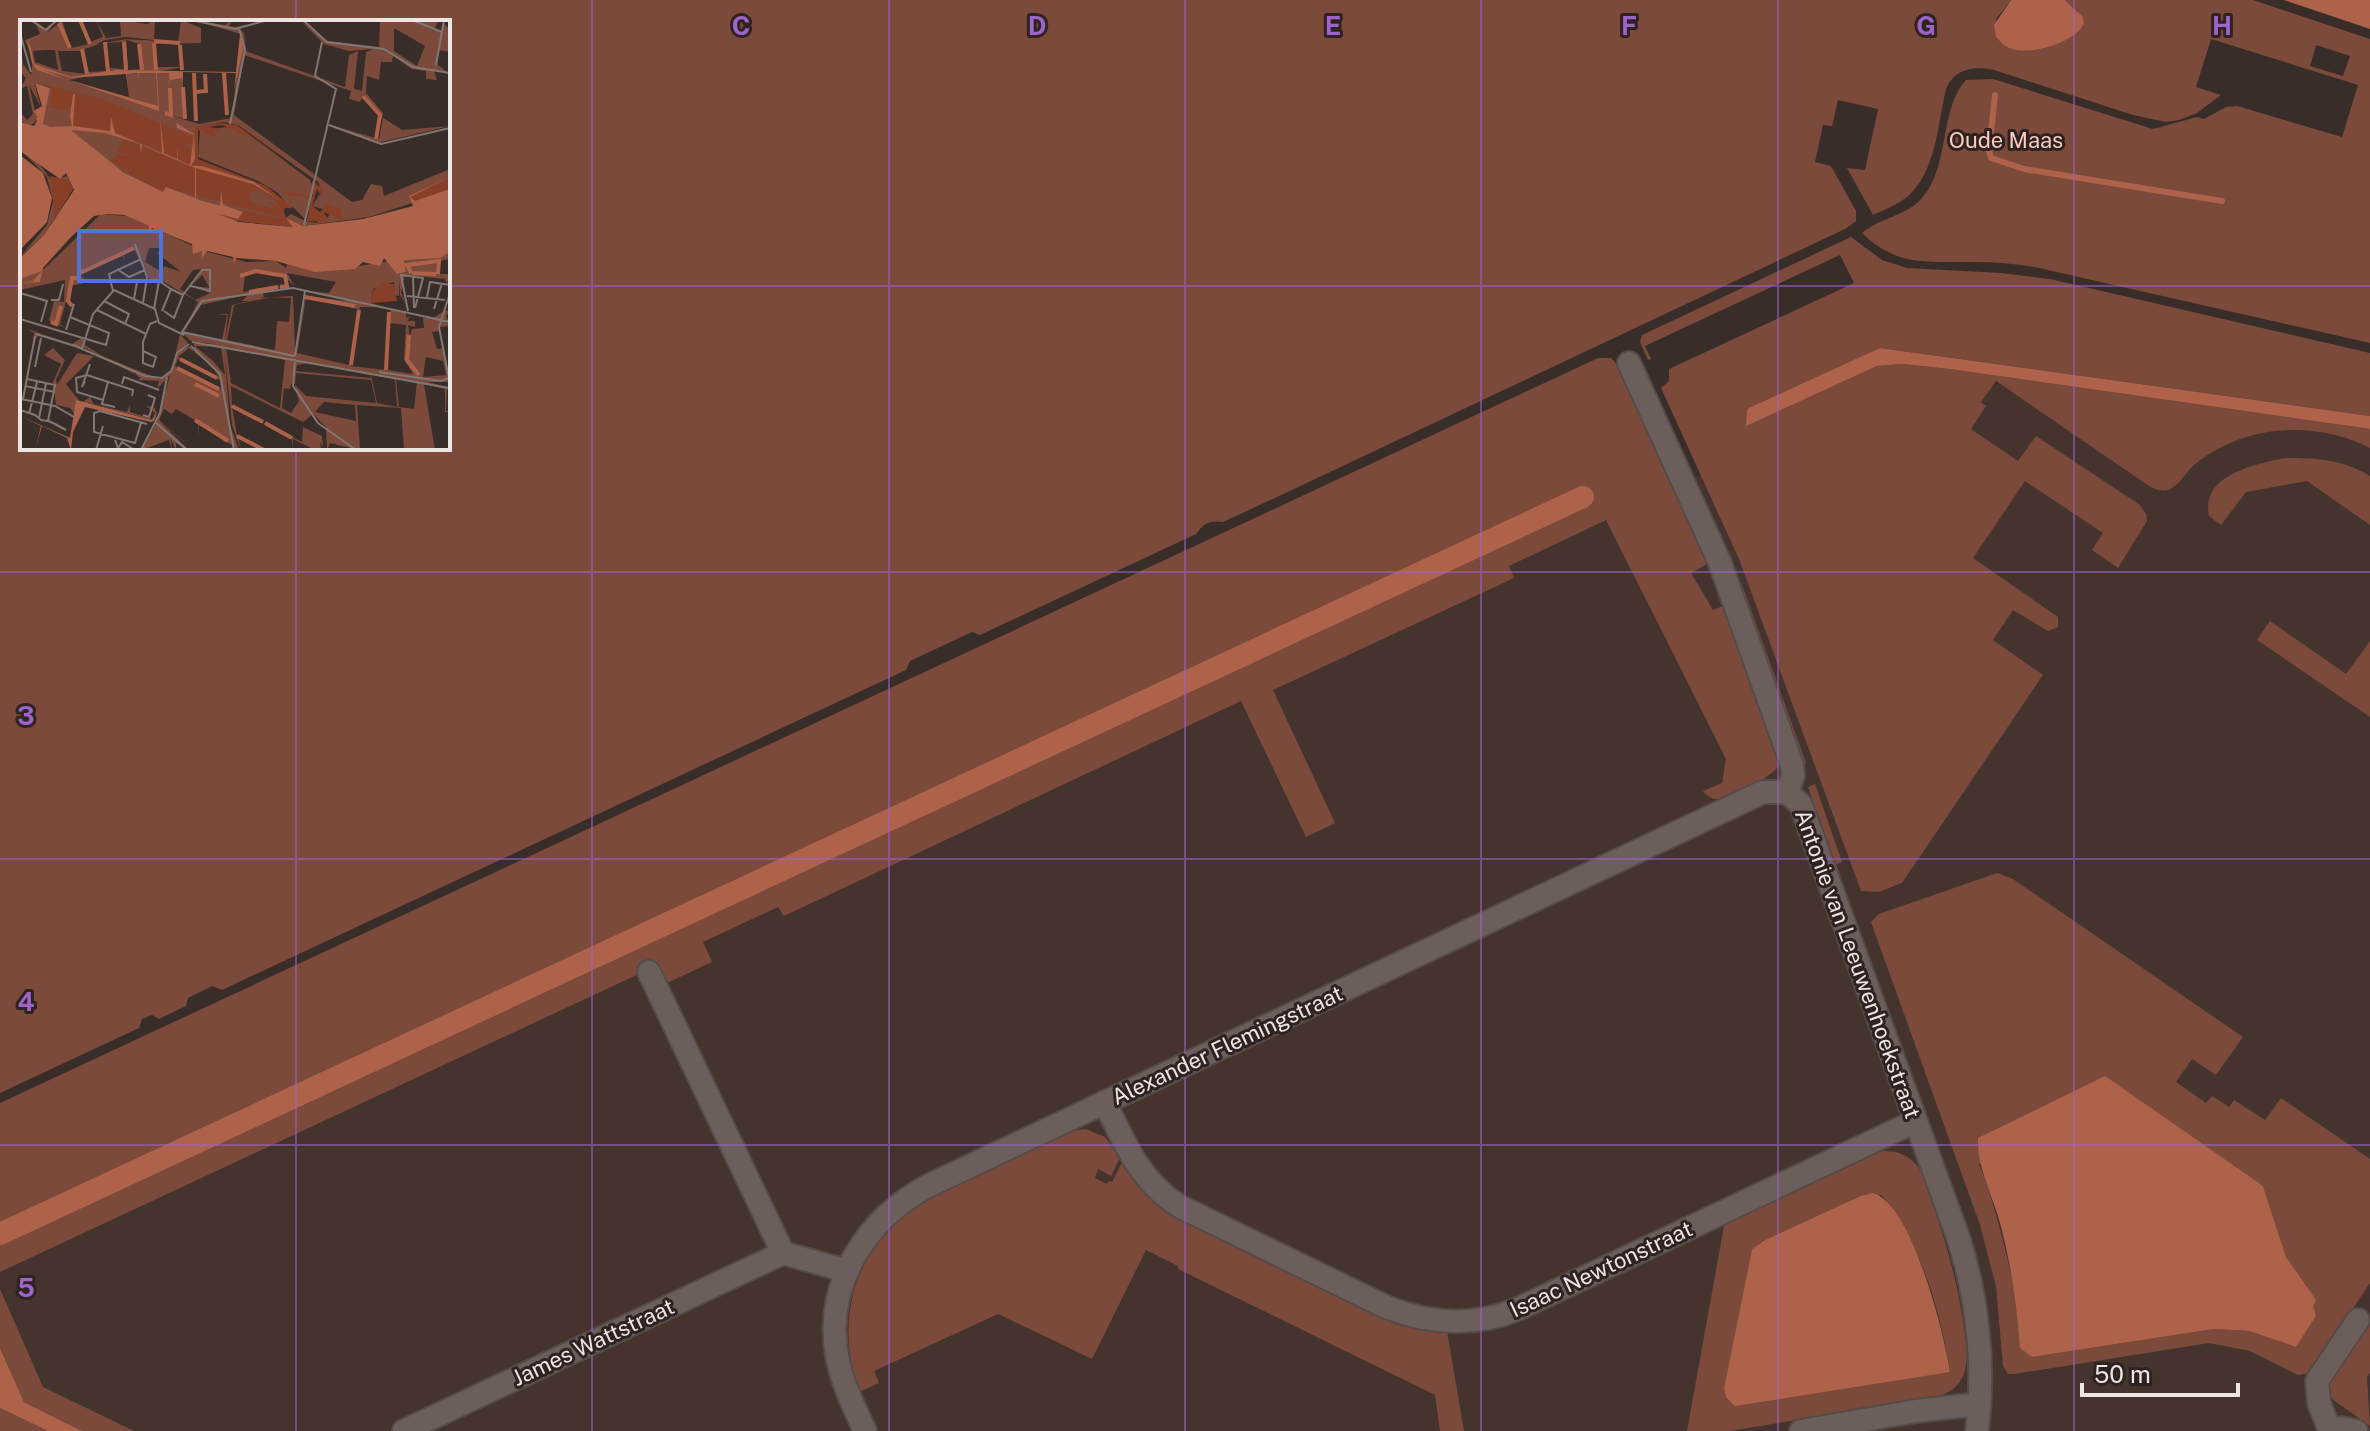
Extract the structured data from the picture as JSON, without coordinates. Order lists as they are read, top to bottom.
{
  "streets": {
    "street": [
      "Antonie van Leeuwenhoekstraat",
      "Alexander Flemingstraat",
      "Isaac Newtonstraat",
      "James Wattstraat"
    ]
  },
  "crossings": [
    ["Antonie van Leeuwenhoekstraat", "Alexander Flemingstraat"],
    ["Antonie van Leeuwenhoekstraat", "Isaac Newtonstraat"],
    ["Alexander Flemingstraat", "Isaac Newtonstraat"]
  ],
  "parks": ["Oude Maas"],
  "scale_bar": "50 m",
  "grid": {
    "columns": [
      "C",
      "D",
      "E",
      "F",
      "G",
      "H"
    ],
    "rows": ["3", "4", "5"]
  }
}
